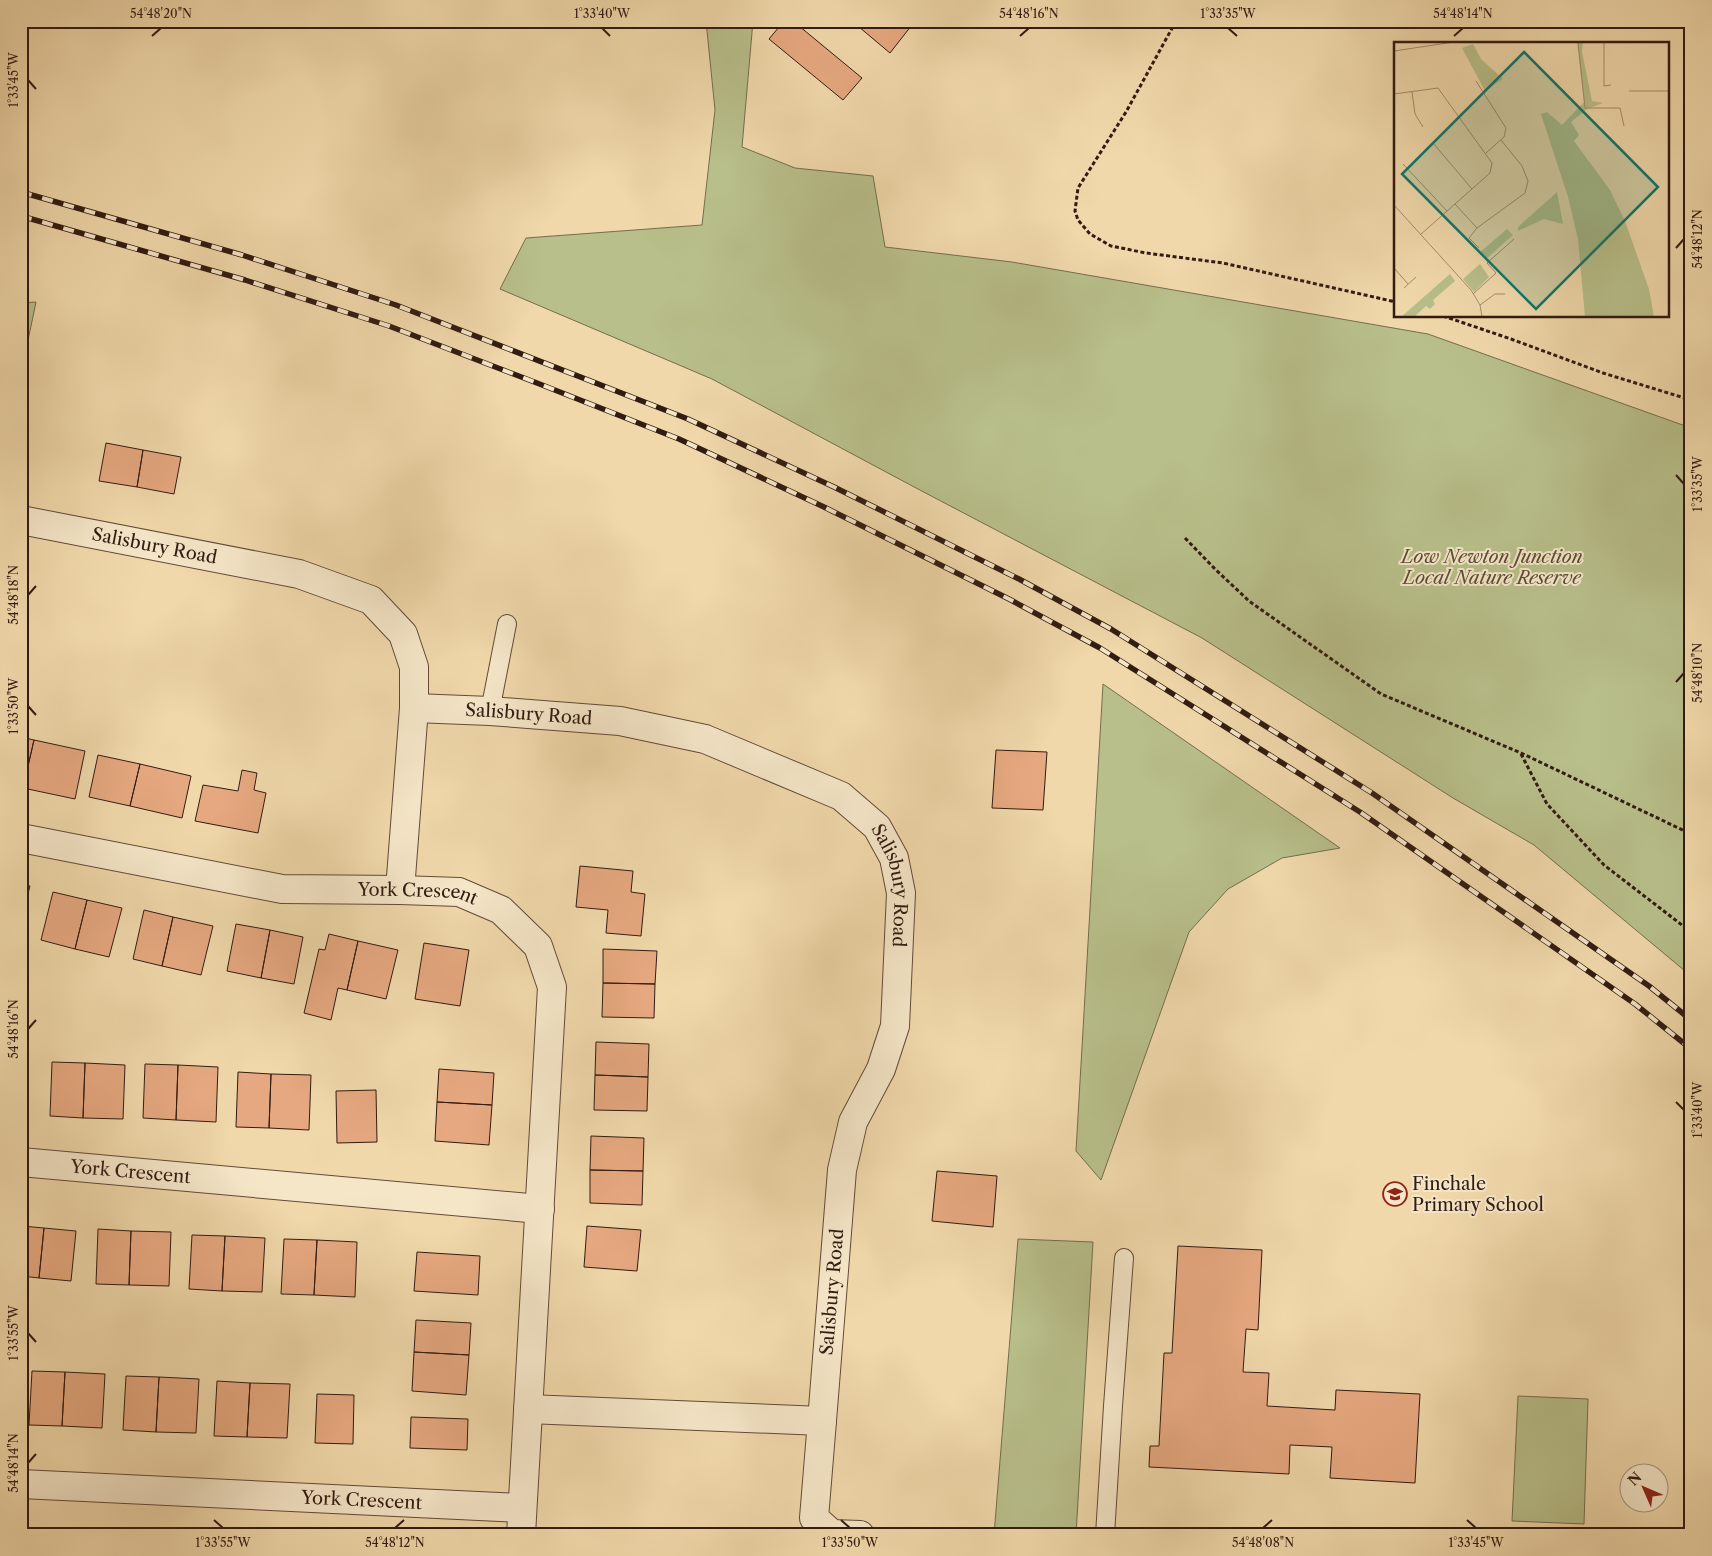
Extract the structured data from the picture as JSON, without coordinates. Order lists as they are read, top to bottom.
{
  "streets": {
    "street": ["Salisbury Road", "York Crescent"]
  },
  "crossings": [
    ["Salisbury Road", "York Crescent"]
  ],
  "parks": ["Low Newton Junction Local Nature Reserve"],
  "places": {
    "school or university": ["Finchale Primary School"]
  },
  "north": "top left",
  "coordinates": [
    "54°48'20\"N",
    "1°33'40\"W",
    "54°48'16\"N",
    "1°33'35\"W",
    "54°48'14\"N",
    "1°33'45\"W",
    "54°48'12\"N",
    "54°48'18\"N",
    "54°48'10\"N",
    "1°33'50\"W",
    "1°33'55\"W",
    "54°48'08\"N"
  ]
}
